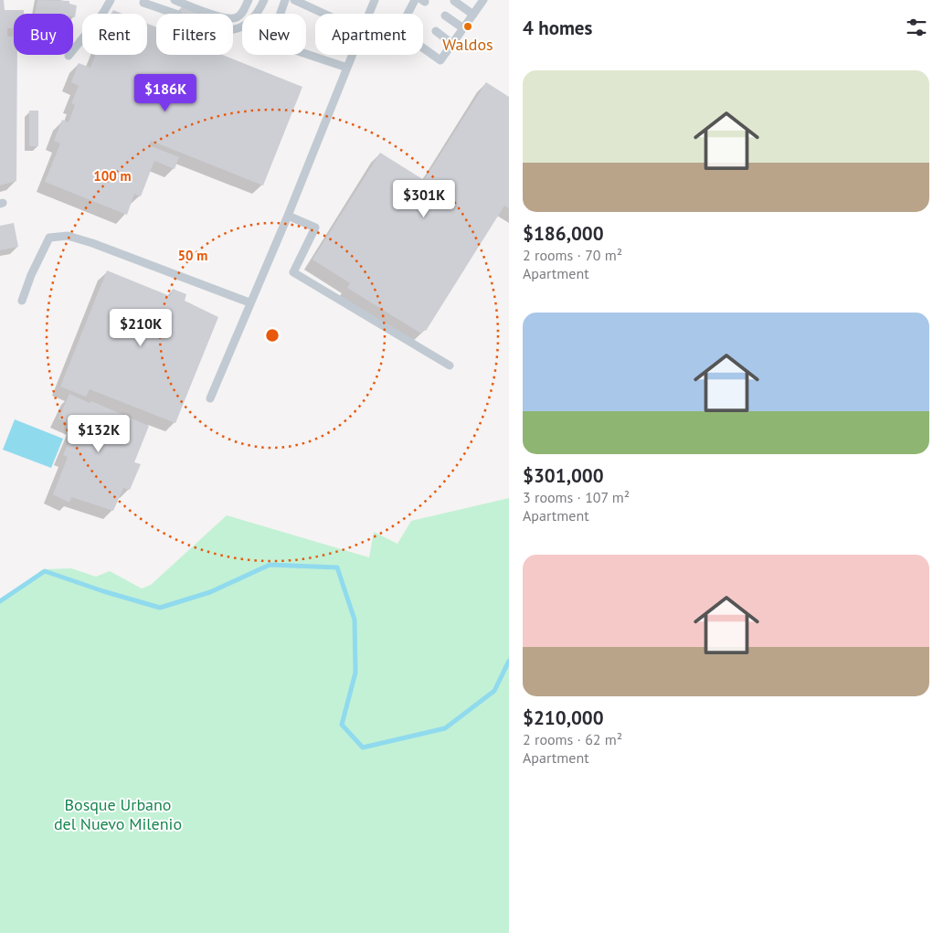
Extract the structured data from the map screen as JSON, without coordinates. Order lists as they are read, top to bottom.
{
  "parks": ["Bosque Urbano del Nuevo Milenio"],
  "places": ["Waldos"],
  "page": {
    "heading": "4 homes",
    "chip": [
      "Buy",
      "Rent",
      "Filters",
      "New",
      "Apartment"
    ],
    "list": [
      {
        "name": "$186,000",
        "note": "2 rooms · 70 m² · Apartment"
      },
      {
        "name": "$301,000",
        "note": "3 rooms · 107 m² · Apartment"
      },
      {
        "name": "$210,000",
        "note": "2 rooms · 62 m² · Apartment"
      }
    ],
    "price": [
      "$186K",
      "$301K",
      "$210K",
      "$132K"
    ]
  },
  "rings": ["100 m", "50 m"]
}
